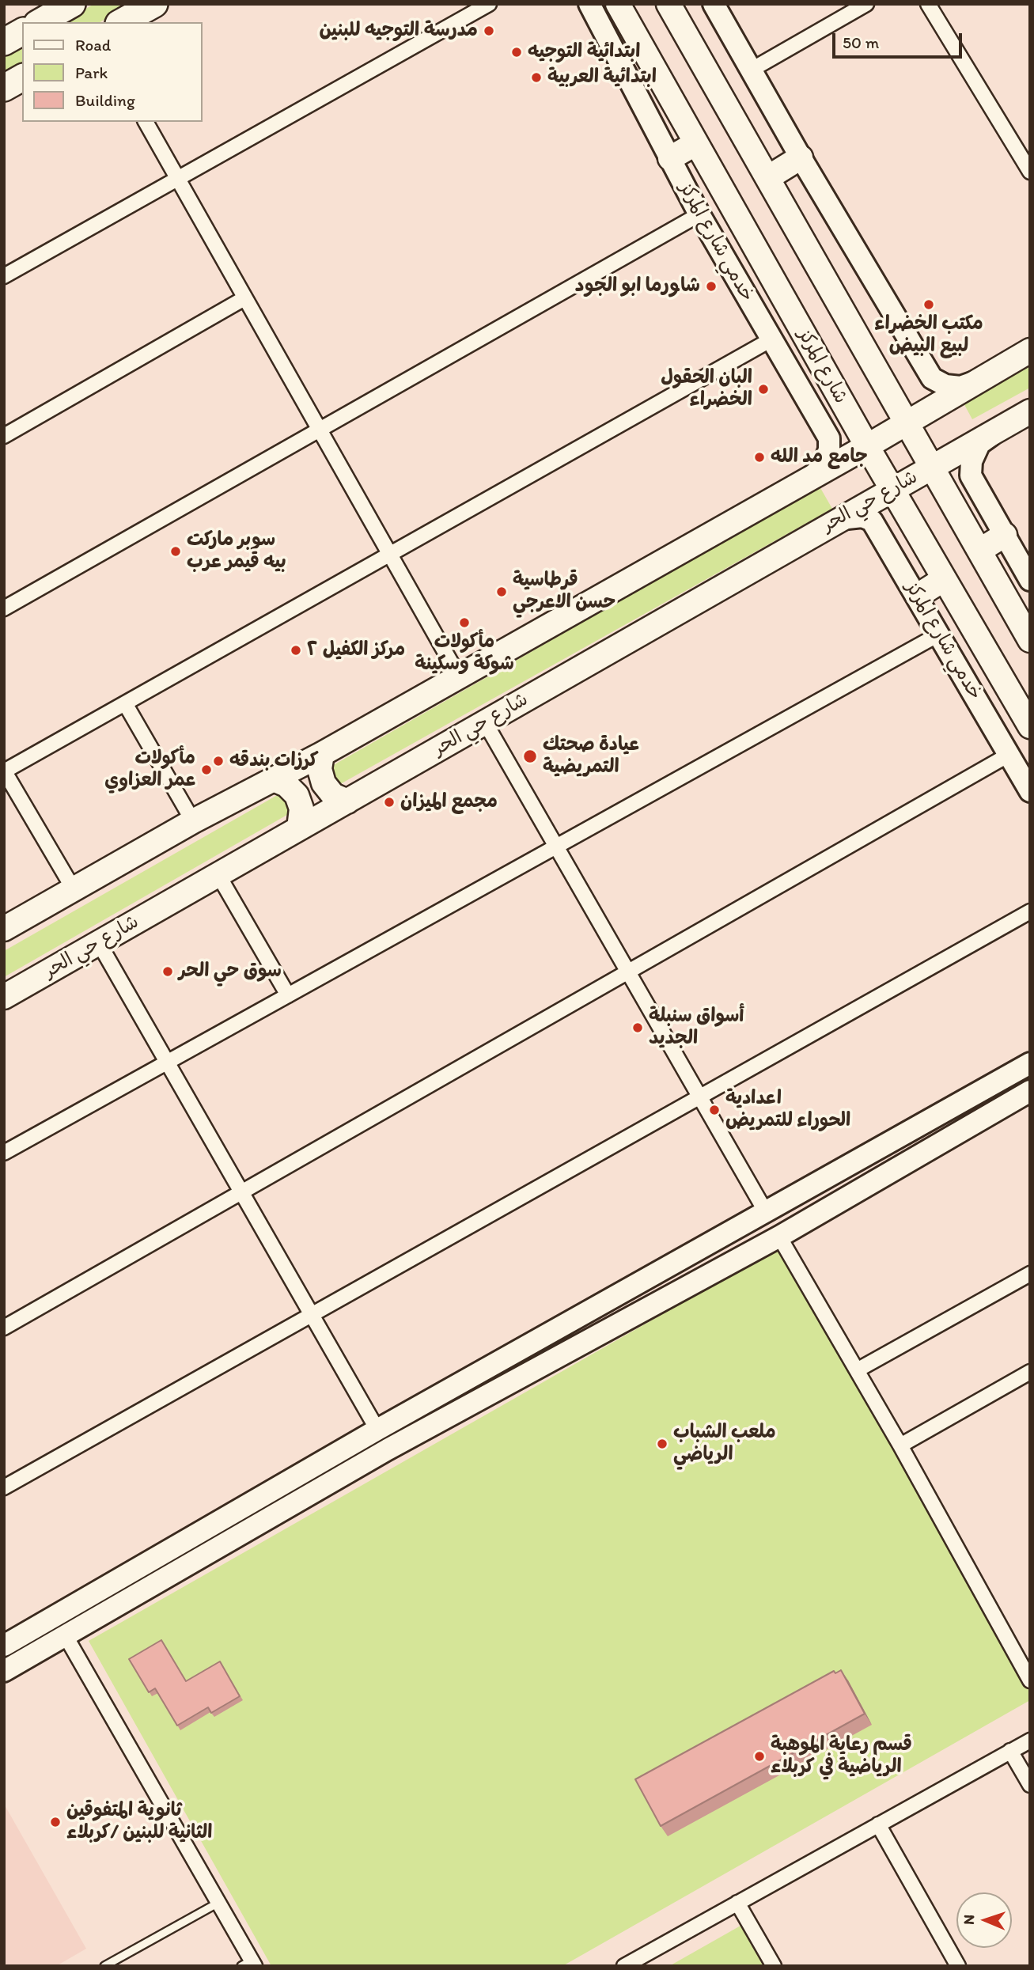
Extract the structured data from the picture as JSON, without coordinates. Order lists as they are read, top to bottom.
{
  "streets": {
    "main road": ["شارع المركز", "شارع حي الحر"],
    "street": ["خدمي شارع المركز"]
  },
  "crossings": [
    ["خدمي شارع المركز", "شارع حي الحر"],
    ["شارع المركز", "شارع حي الحر"]
  ],
  "places": [
    "مدرسة التوجيه للبنين",
    "ابتدائية التوجيه",
    "ابتدائية العربية",
    "شاورما ابو الجود",
    "مكتب الخضراء لبيع البيض",
    "البان الحقول الخضراء",
    "جامع مد الله",
    "سوبر ماركت بيه قيمر عرب",
    "قرطاسية حسن الاعرجي",
    "مأكولات شوكة وسكينة",
    "مركز الكفيل ٢",
    "عيادة صحتك التمريضية",
    "كرزات بندقه",
    "مأكولات عمر العزاوي",
    "مجمع الميزان",
    "سوق حي الحر",
    "أسواق سنبلة الجديد",
    "اعدادية الحوراء للتمريض",
    "ملعب الشباب الرياضي",
    "قسم رعاية الموهبة الرياضية في كربلاء",
    "ثانوية المتفوقين الثانية للبنين /كربلاء"
  ],
  "legend": ["Road", "Park", "Building"],
  "scale_bar": "50 m",
  "north": "left"
}
